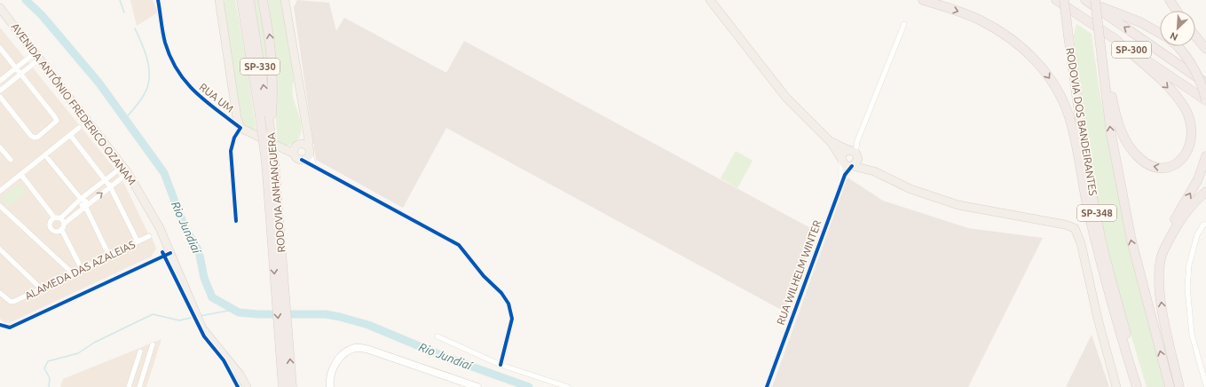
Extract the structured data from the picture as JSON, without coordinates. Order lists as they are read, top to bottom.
{
  "streets": {
    "highway": [
      "SP-300",
      "SP-330",
      "RODOVIA DOS BANDEIRANTES",
      "RODOVIA ANHANGUERA",
      "SP-348"
    ],
    "main road": ["AVENIDA ANTÔNIO FREDERICO OZANAM"],
    "street": ["RUA UM", "ALAMEDA DAS AZALEIAS", "RUA WILHELM WINTER"]
  },
  "water": ["Rio Jundiaí"],
  "north": "bottom left"
}
